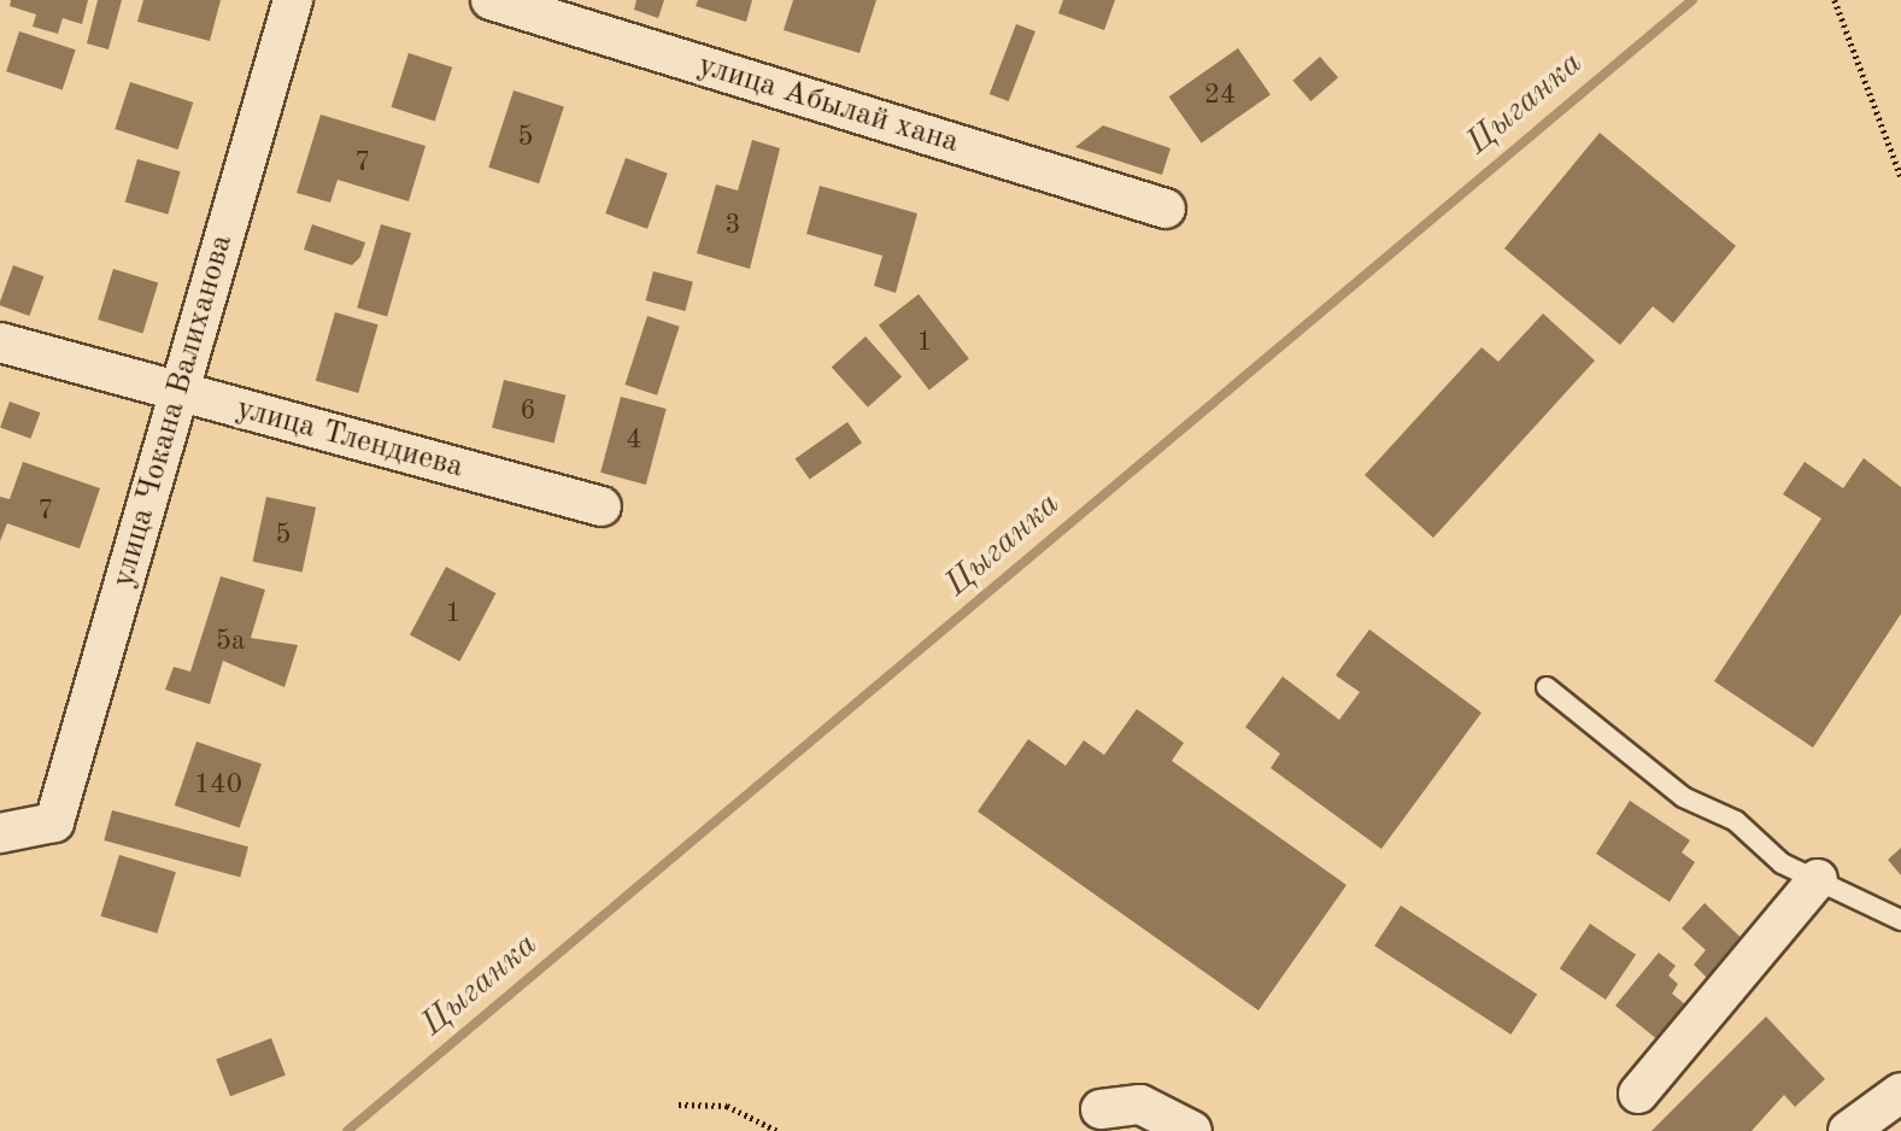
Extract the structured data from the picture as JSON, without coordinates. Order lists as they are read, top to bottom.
{
  "streets": {
    "street": ["улица Абылай хана", "улица Чокана Валиханова", "улица Тлендиева"]
  },
  "crossings": [
    ["улица Чокана Валиханова", "улица Тлендиева"]
  ],
  "water": ["Цыганка"],
  "house_numbers": [
    "24",
    "5",
    "7",
    "3",
    "1",
    "6",
    "4",
    "7",
    "5",
    "1",
    "5а",
    "140"
  ]
}
